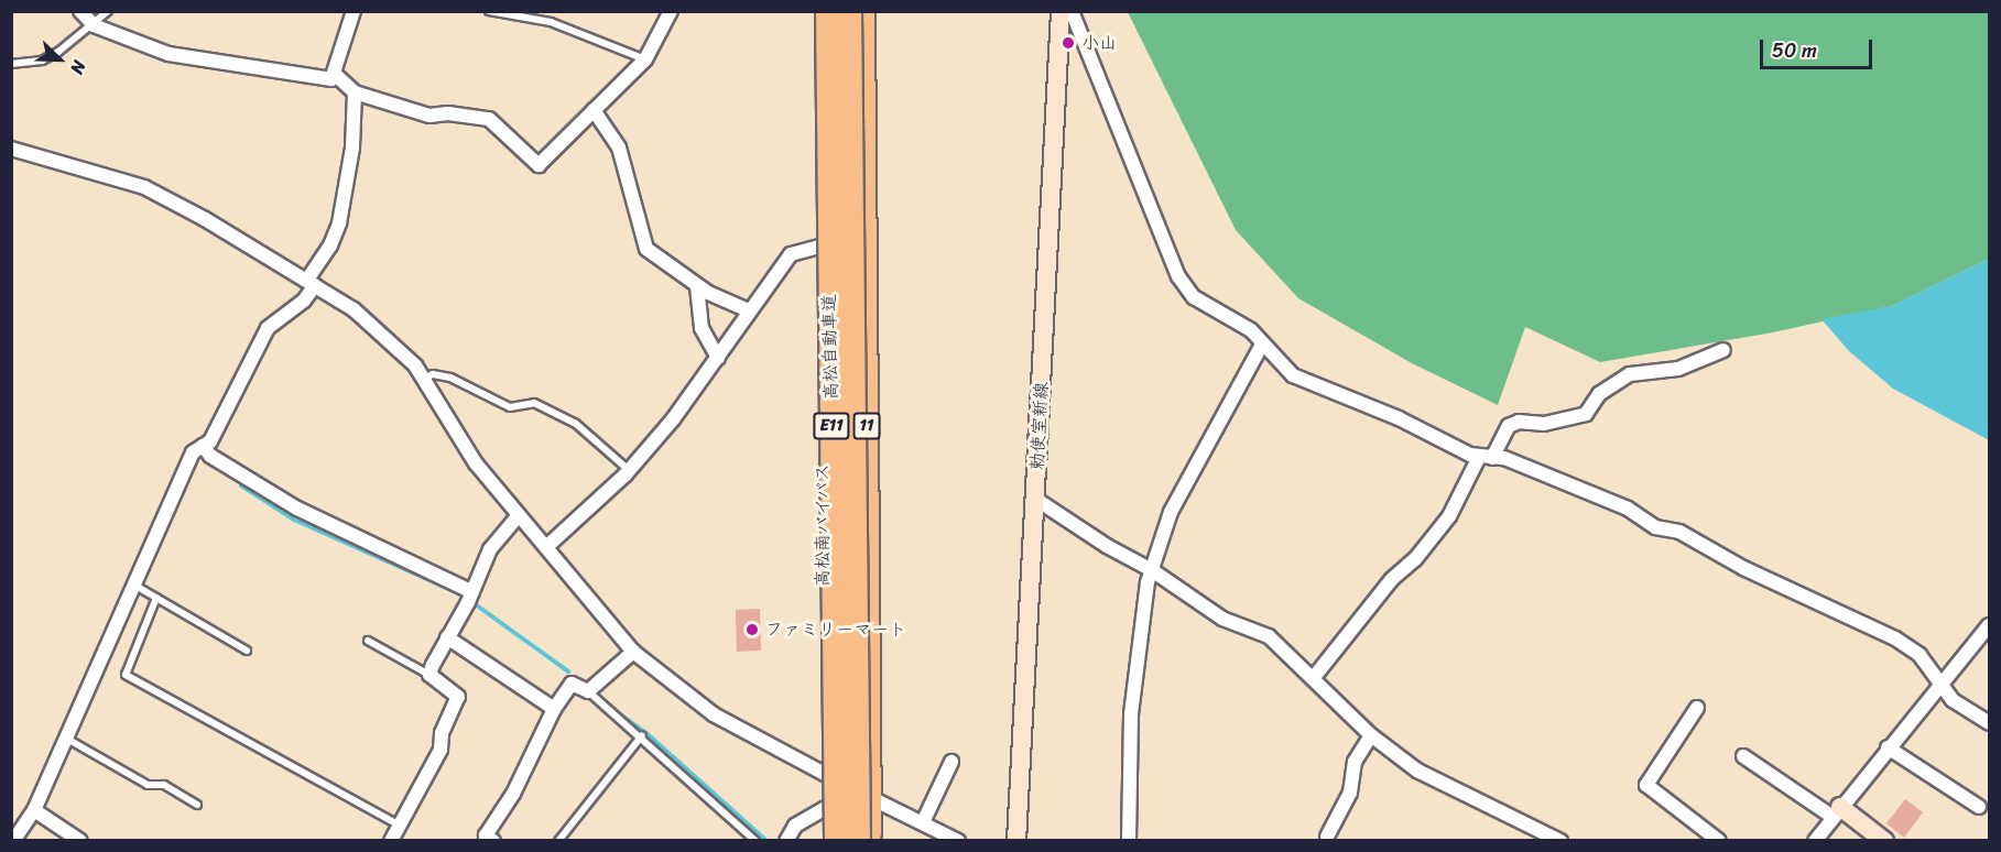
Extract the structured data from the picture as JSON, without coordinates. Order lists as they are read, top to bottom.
{
  "streets": {
    "highway": [
      "高松自動車道",
      "E11",
      "11",
      "高松南バイパス"
    ],
    "main road": ["勅使室新線"]
  },
  "places": ["小山", "ファミリーマート"],
  "scale_bar": "50 m",
  "north": "bottom right"
}
